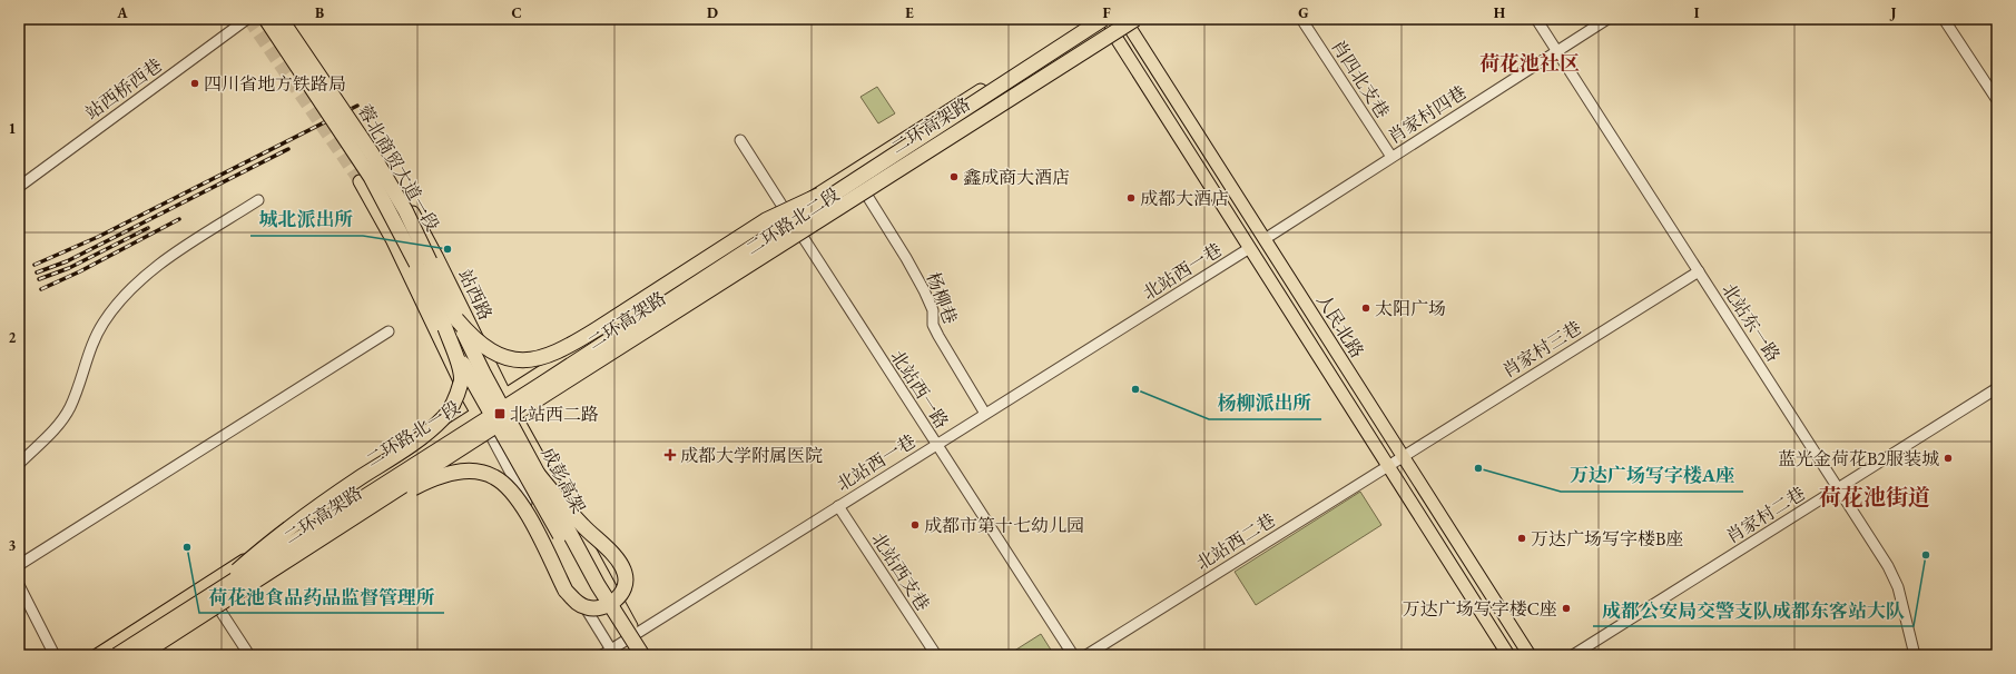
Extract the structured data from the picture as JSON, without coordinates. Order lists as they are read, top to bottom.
{
  "streets": {
    "highway": ["二环高架路", "蓉北商贸大道一段", "成彭高架"],
    "main road": [
      "二环路北二段",
      "站西路",
      "人民北路",
      "二环路北一段"
    ],
    "street": [
      "肖四北支巷",
      "站西桥西巷",
      "肖家村四巷",
      "北站西一巷",
      "杨柳巷",
      "北站东一路",
      "肖家村三巷",
      "北站西一路",
      "肖家村二巷",
      "北站西二巷",
      "北站西支巷"
    ]
  },
  "crossings": [
    ["肖四北支巷", "肖家村四巷"],
    ["肖家村四巷", "北站东一路"],
    ["肖家村四巷", "人民北路"],
    ["二环高架路", "二环路北二段"],
    ["二环高架路", "人民北路"],
    ["蓉北商贸大道一段", "成彭高架"],
    ["二环路北二段", "站西路"],
    ["二环路北二段", "杨柳巷"],
    ["二环路北二段", "人民北路"],
    ["二环路北二段", "北站西一路"],
    ["二环路北二段", "二环路北一段"],
    ["北站西一巷", "杨柳巷"],
    ["北站西一巷", "人民北路"],
    ["北站西一巷", "北站西一路"],
    ["北站西一巷", "北站西支巷"],
    ["北站东一路", "肖家村三巷"],
    ["北站东一路", "肖家村二巷"],
    ["人民北路", "肖家村三巷"],
    ["人民北路", "北站西二巷"],
    ["肖家村三巷", "北站西二巷"]
  ],
  "districts": ["荷花池社区", "荷花池街道"],
  "places": {
    "other": [
      "四川省地方铁路局",
      "鑫成商大酒店",
      "成都大酒店",
      "城北派出所",
      "太阳广场",
      "杨柳派出所",
      "蓝光金荷花B2服装城",
      "万达广场写字楼A座",
      "成都市第十七幼儿园",
      "万达广场写字楼B座",
      "荷花池食品药品监督管理所",
      "成都公安局交警支队成都东客站大队",
      "万达广场写字楼C座"
    ],
    "transit": ["北站西二路"],
    "health": ["成都大学附属医院"]
  },
  "grid": {
    "columns": [
      "A",
      "B",
      "C",
      "D",
      "E",
      "F",
      "G",
      "H",
      "I",
      "J"
    ],
    "rows": ["1", "2", "3"]
  }
}
